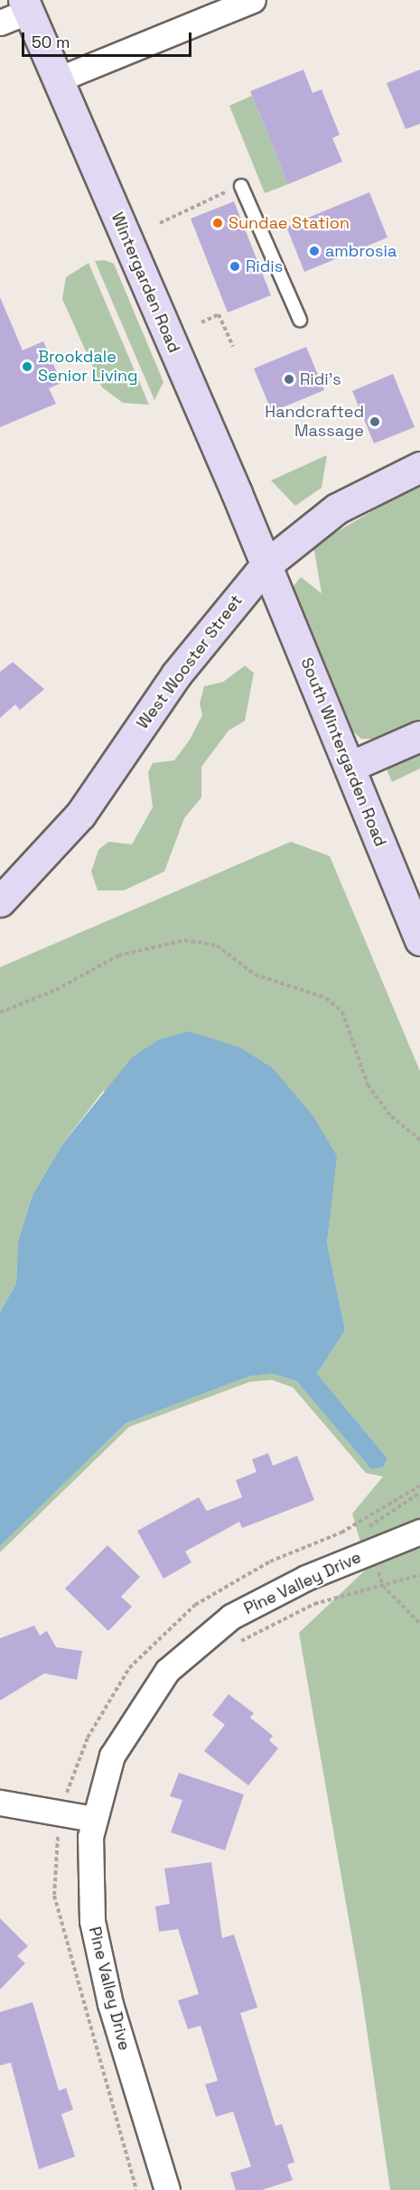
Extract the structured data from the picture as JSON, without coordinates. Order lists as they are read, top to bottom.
{
  "streets": {
    "street": [
      "Wintergarden Road",
      "West Wooster Street",
      "South Wintergarden Road",
      "Pine Valley Drive"
    ]
  },
  "crossings": [
    ["Wintergarden Road", "West Wooster Street"],
    ["Wintergarden Road", "South Wintergarden Road"],
    ["West Wooster Street", "South Wintergarden Road"]
  ],
  "places": [
    "Sundae Station",
    "ambrosia",
    "Ridis",
    "Brookdale Senior Living",
    "Ridi's",
    "Handcrafted Massage"
  ],
  "scale_bar": "50 m"
}
